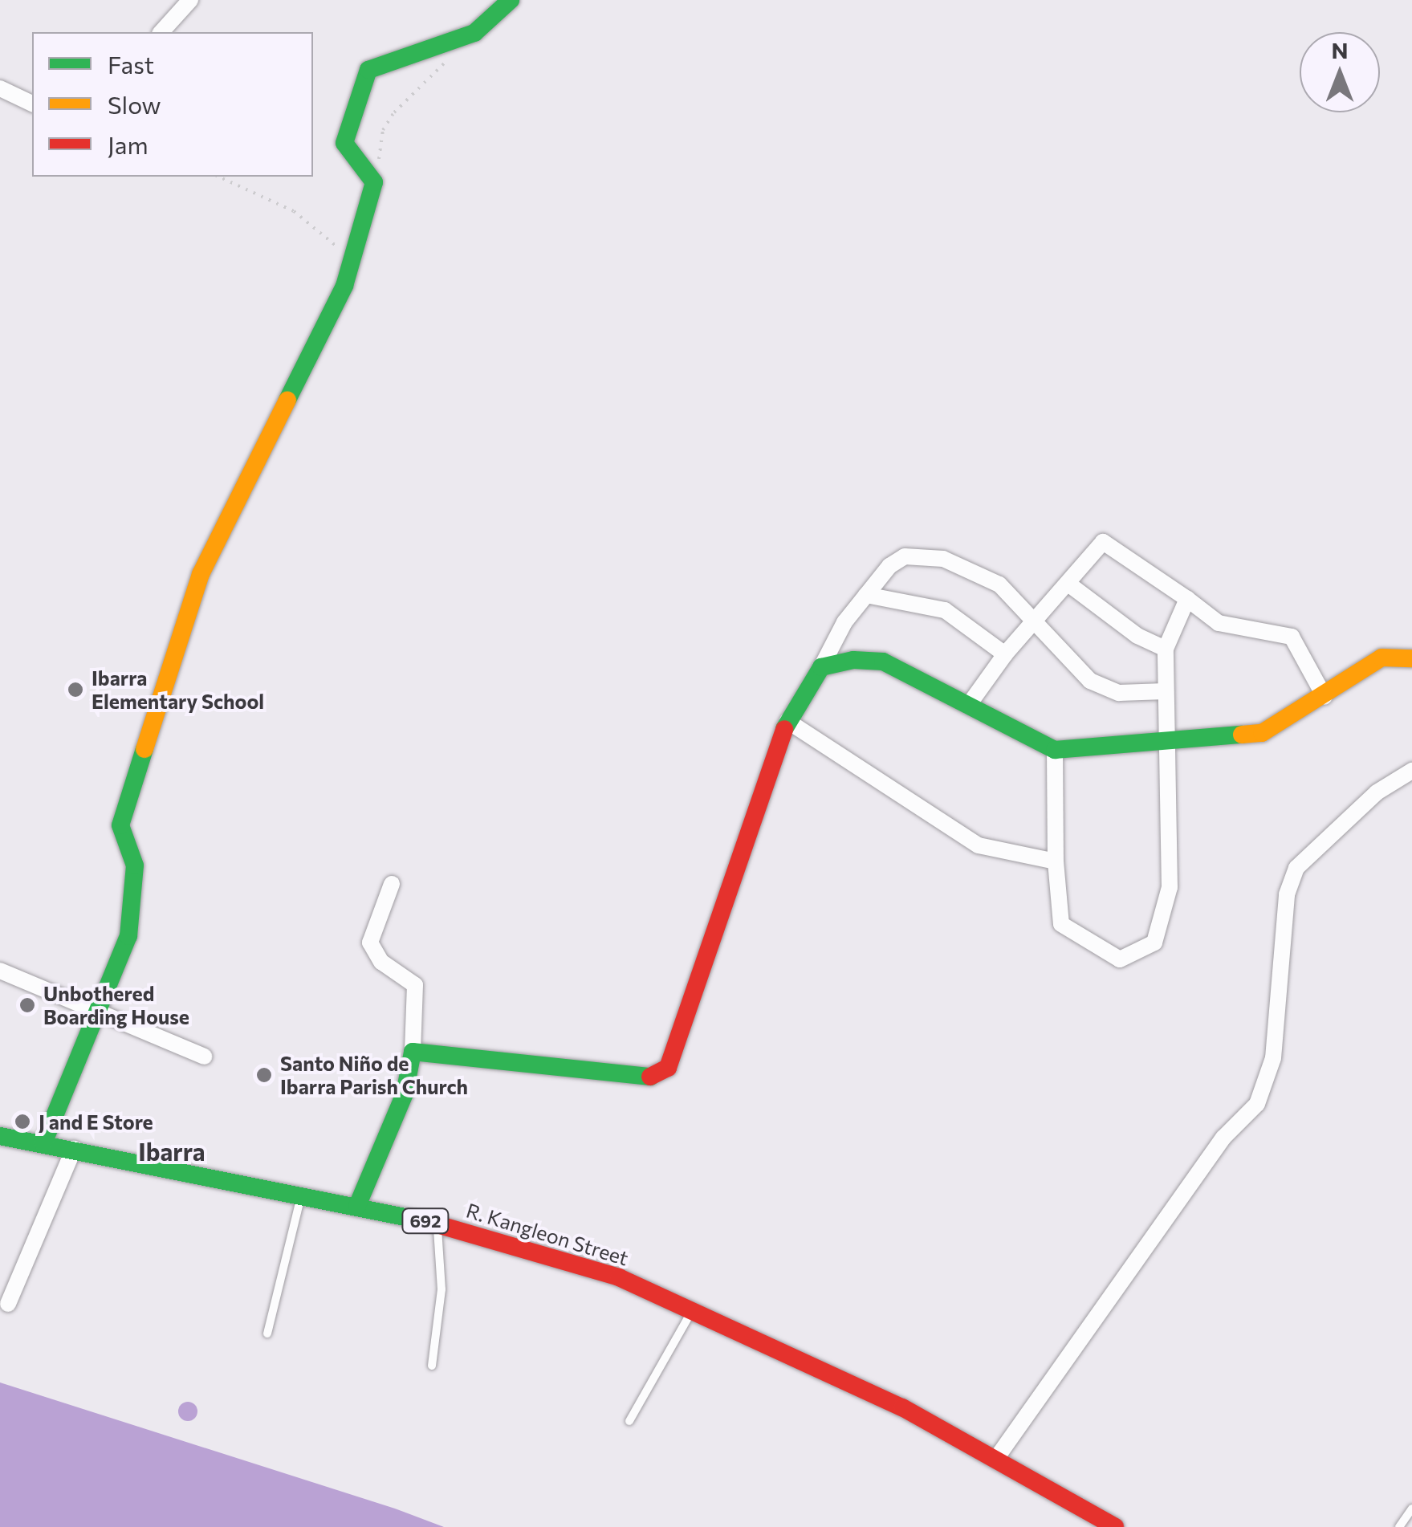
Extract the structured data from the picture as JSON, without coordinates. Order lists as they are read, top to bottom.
{
  "streets": {
    "street": ["692", "R. Kangleon Street"]
  },
  "crossings": [
    ["692", "R. Kangleon Street"]
  ],
  "districts": ["Ibarra"],
  "places": [
    "Ibarra Elementary School",
    "Unbothered Boarding House",
    "Santo Niño de Ibarra Parish Church",
    "J and E Store"
  ],
  "legend": ["Fast", "Slow", "Jam"],
  "north": "top"
}
